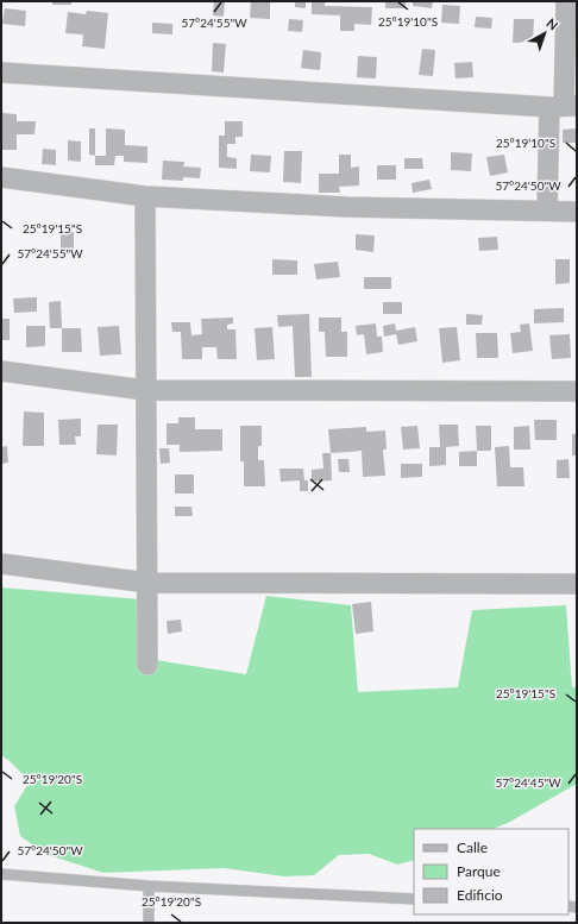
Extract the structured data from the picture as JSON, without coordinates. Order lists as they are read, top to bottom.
{
  "legend": ["Calle", "Parque", "Edificio"],
  "north": "top right",
  "coordinates": [
    "25°19'10\"S",
    "57°24'55\"W",
    "57°24'50\"W",
    "25°19'15\"S",
    "25°19'20\"S",
    "57°24'45\"W"
  ]
}
